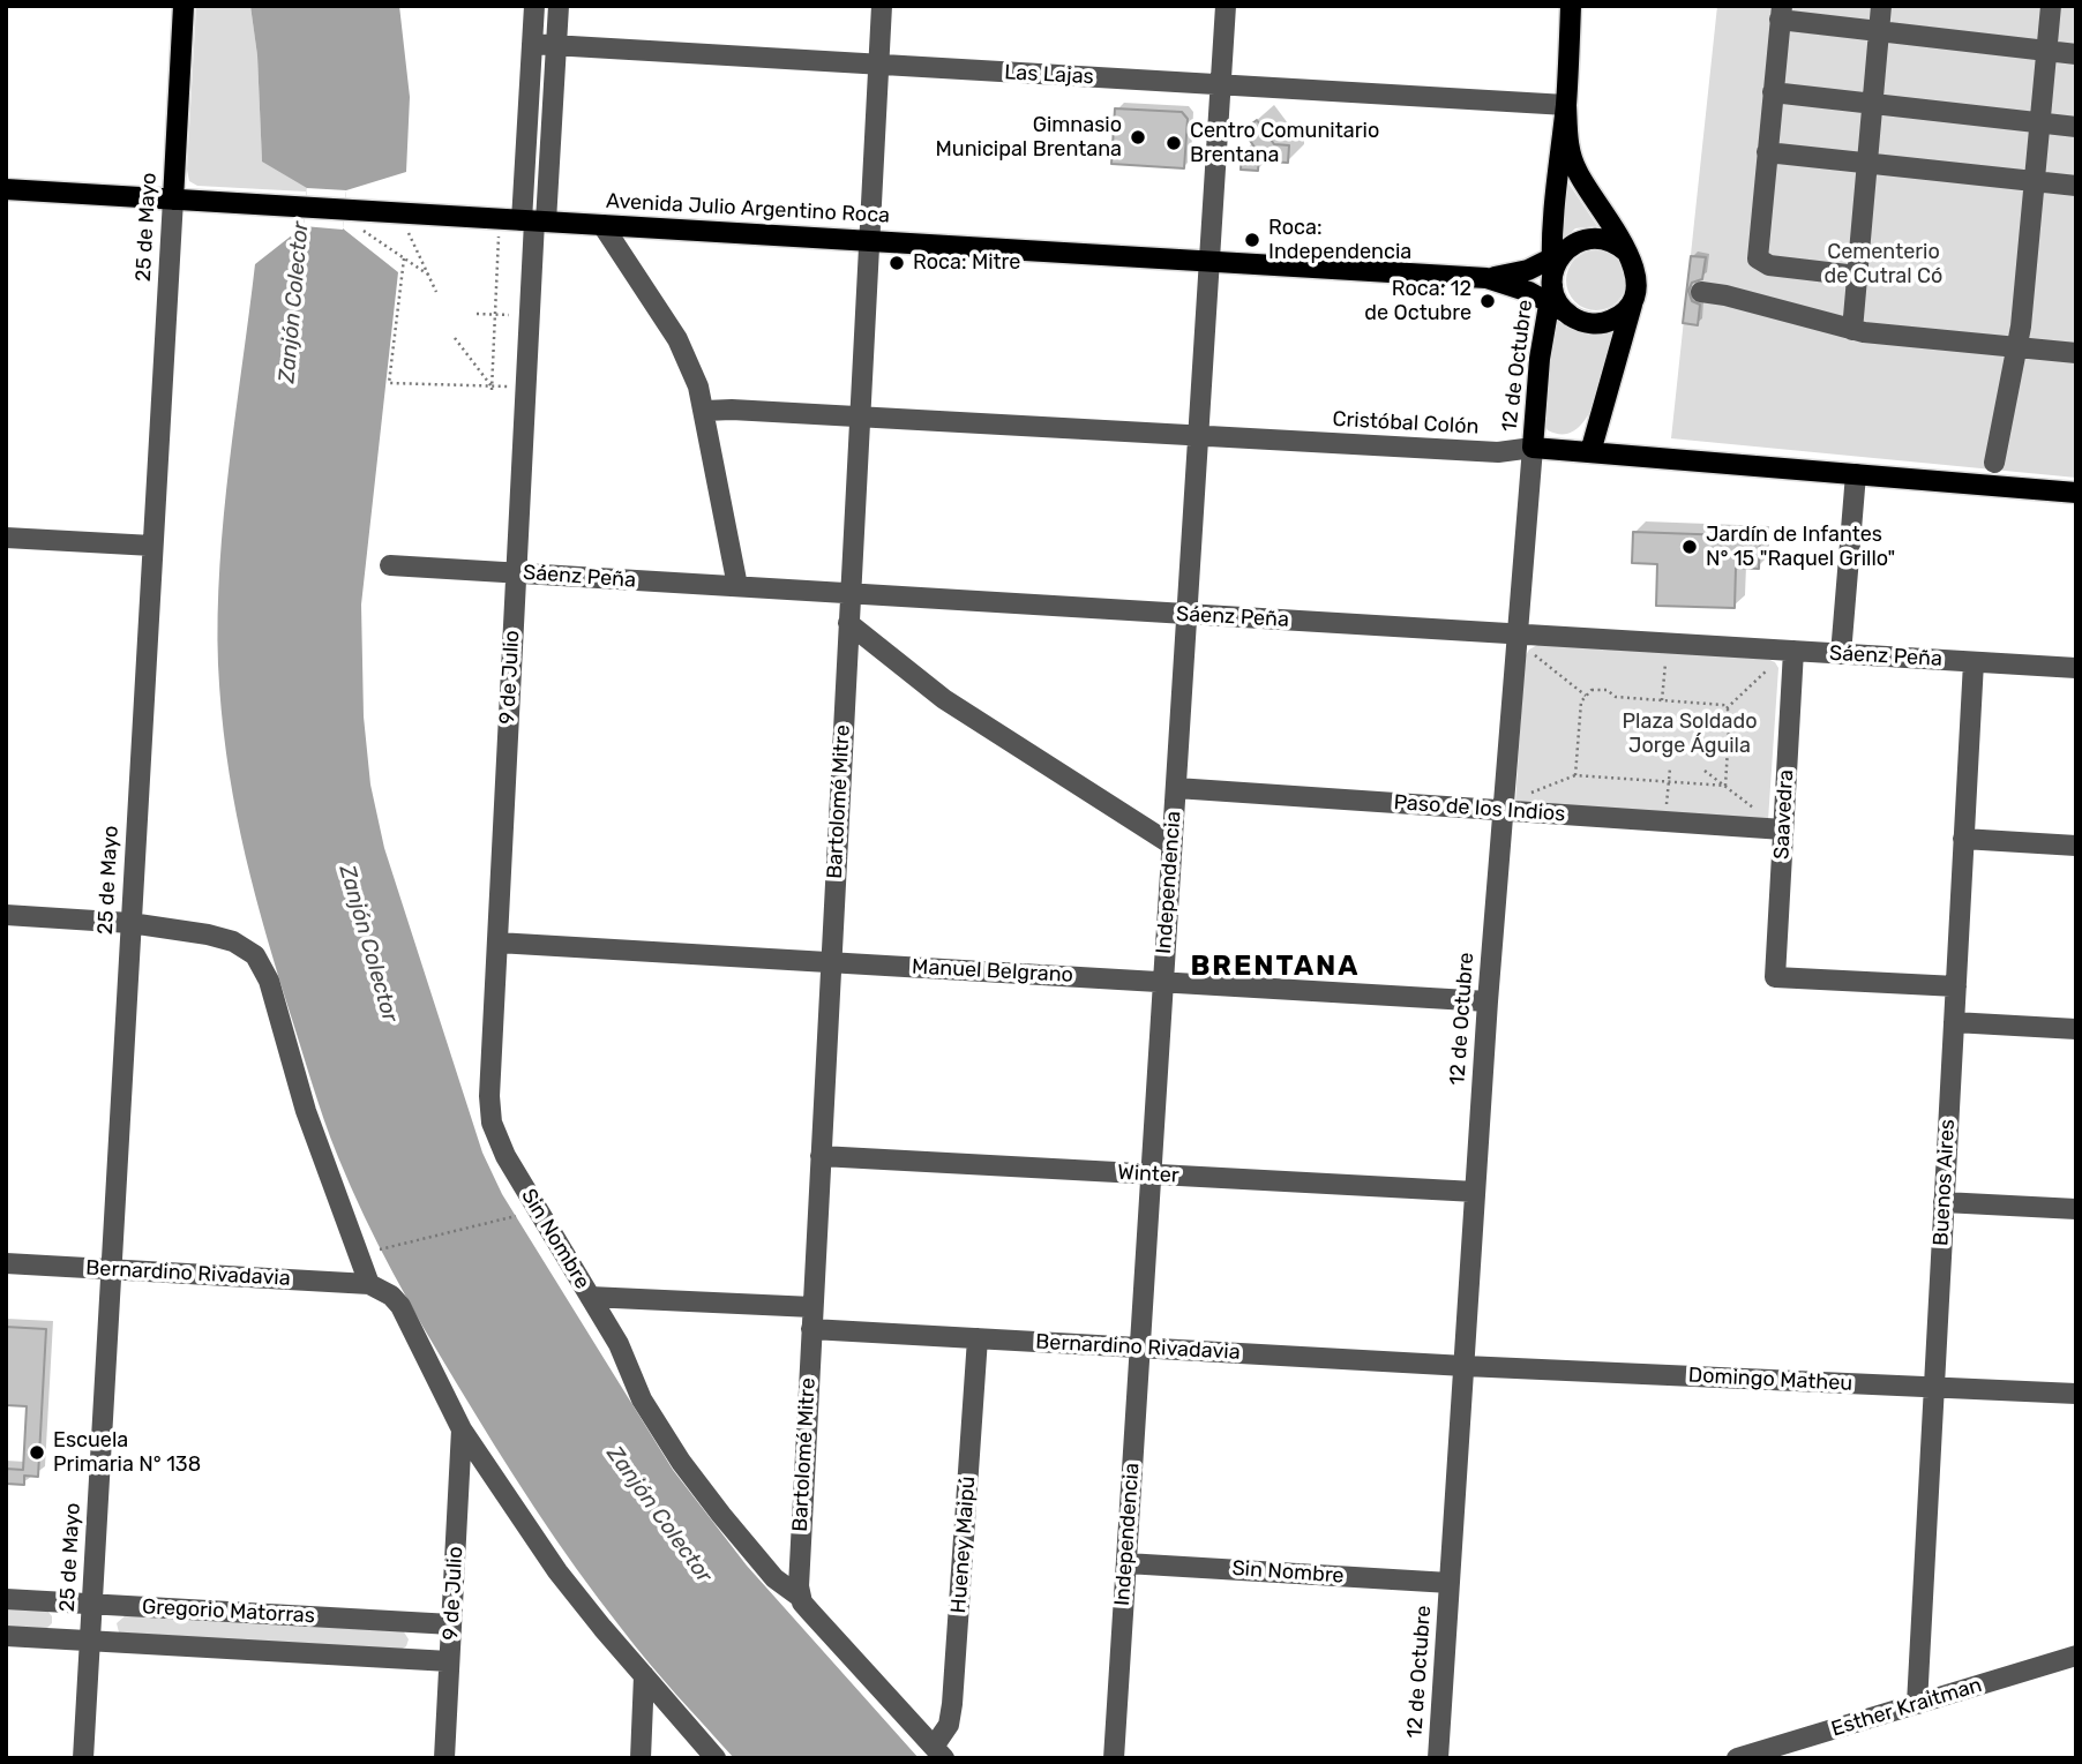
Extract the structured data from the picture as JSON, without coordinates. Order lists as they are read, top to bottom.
{
  "streets": {
    "main road": [
      "Avenida Julio Argentino Roca",
      "25 de Mayo",
      "12 de Octubre",
      "Cristóbal Colón"
    ],
    "street": [
      "Las Lajas",
      "Sáenz Peña",
      "9 de Julio",
      "Bartolomé Mitre",
      "Paso de los Indios",
      "Saavedra",
      "Independencia",
      "Manuel Belgrano",
      "Winter",
      "Buenos Aires",
      "Sin Nombre",
      "Bernardino Rivadavia",
      "Domingo Matheu",
      "Hueney Maipú",
      "Gregorio Matorras",
      "Esther Kraitman"
    ]
  },
  "crossings": [
    ["Las Lajas", "12 de Octubre"],
    ["Las Lajas", "9 de Julio"],
    ["Las Lajas", "Bartolomé Mitre"],
    ["Las Lajas", "Independencia"],
    ["Avenida Julio Argentino Roca", "25 de Mayo"],
    ["Avenida Julio Argentino Roca", "12 de Octubre"],
    ["Avenida Julio Argentino Roca", "9 de Julio"],
    ["Avenida Julio Argentino Roca", "Bartolomé Mitre"],
    ["Avenida Julio Argentino Roca", "Independencia"],
    ["25 de Mayo", "Bernardino Rivadavia"],
    ["25 de Mayo", "Gregorio Matorras"],
    ["12 de Octubre", "Cristóbal Colón"],
    ["12 de Octubre", "Sáenz Peña"],
    ["12 de Octubre", "Paso de los Indios"],
    ["12 de Octubre", "Manuel Belgrano"],
    ["12 de Octubre", "Winter"],
    ["12 de Octubre", "Sin Nombre"],
    ["12 de Octubre", "Bernardino Rivadavia"],
    ["12 de Octubre", "Domingo Matheu"],
    ["Cristóbal Colón", "Bartolomé Mitre"],
    ["Cristóbal Colón", "Independencia"],
    ["Sáenz Peña", "9 de Julio"],
    ["Sáenz Peña", "Bartolomé Mitre"],
    ["Sáenz Peña", "Saavedra"],
    ["Sáenz Peña", "Independencia"],
    ["Sáenz Peña", "Buenos Aires"],
    ["9 de Julio", "Manuel Belgrano"],
    ["9 de Julio", "Sin Nombre"],
    ["9 de Julio", "Gregorio Matorras"],
    ["Bartolomé Mitre", "Manuel Belgrano"],
    ["Bartolomé Mitre", "Winter"],
    ["Bartolomé Mitre", "Sin Nombre"],
    ["Bartolomé Mitre", "Bernardino Rivadavia"],
    ["Paso de los Indios", "Saavedra"],
    ["Paso de los Indios", "Independencia"],
    ["Saavedra", "Buenos Aires"],
    ["Independencia", "Manuel Belgrano"],
    ["Independencia", "Winter"],
    ["Independencia", "Sin Nombre"],
    ["Independencia", "Bernardino Rivadavia"],
    ["Buenos Aires", "Domingo Matheu"],
    ["Buenos Aires", "Esther Kraitman"],
    ["Bernardino Rivadavia", "Domingo Matheu"],
    ["Bernardino Rivadavia", "Hueney Maipú"]
  ],
  "districts": ["BRENTANA"],
  "water": ["Zanjón Colector"],
  "parks": ["Cementerio de Cutral Có", "Plaza Soldado Jorge Águila"],
  "places": [
    "Gimnasio Municipal Brentana",
    "Centro Comunitario Brentana",
    "Roca: Independencia",
    "Roca: Mitre",
    "Roca: 12 de Octubre",
    "Jardín de Infantes N° 15 \"Raquel Grillo\"",
    "Escuela Primaria N° 138"
  ]
}
